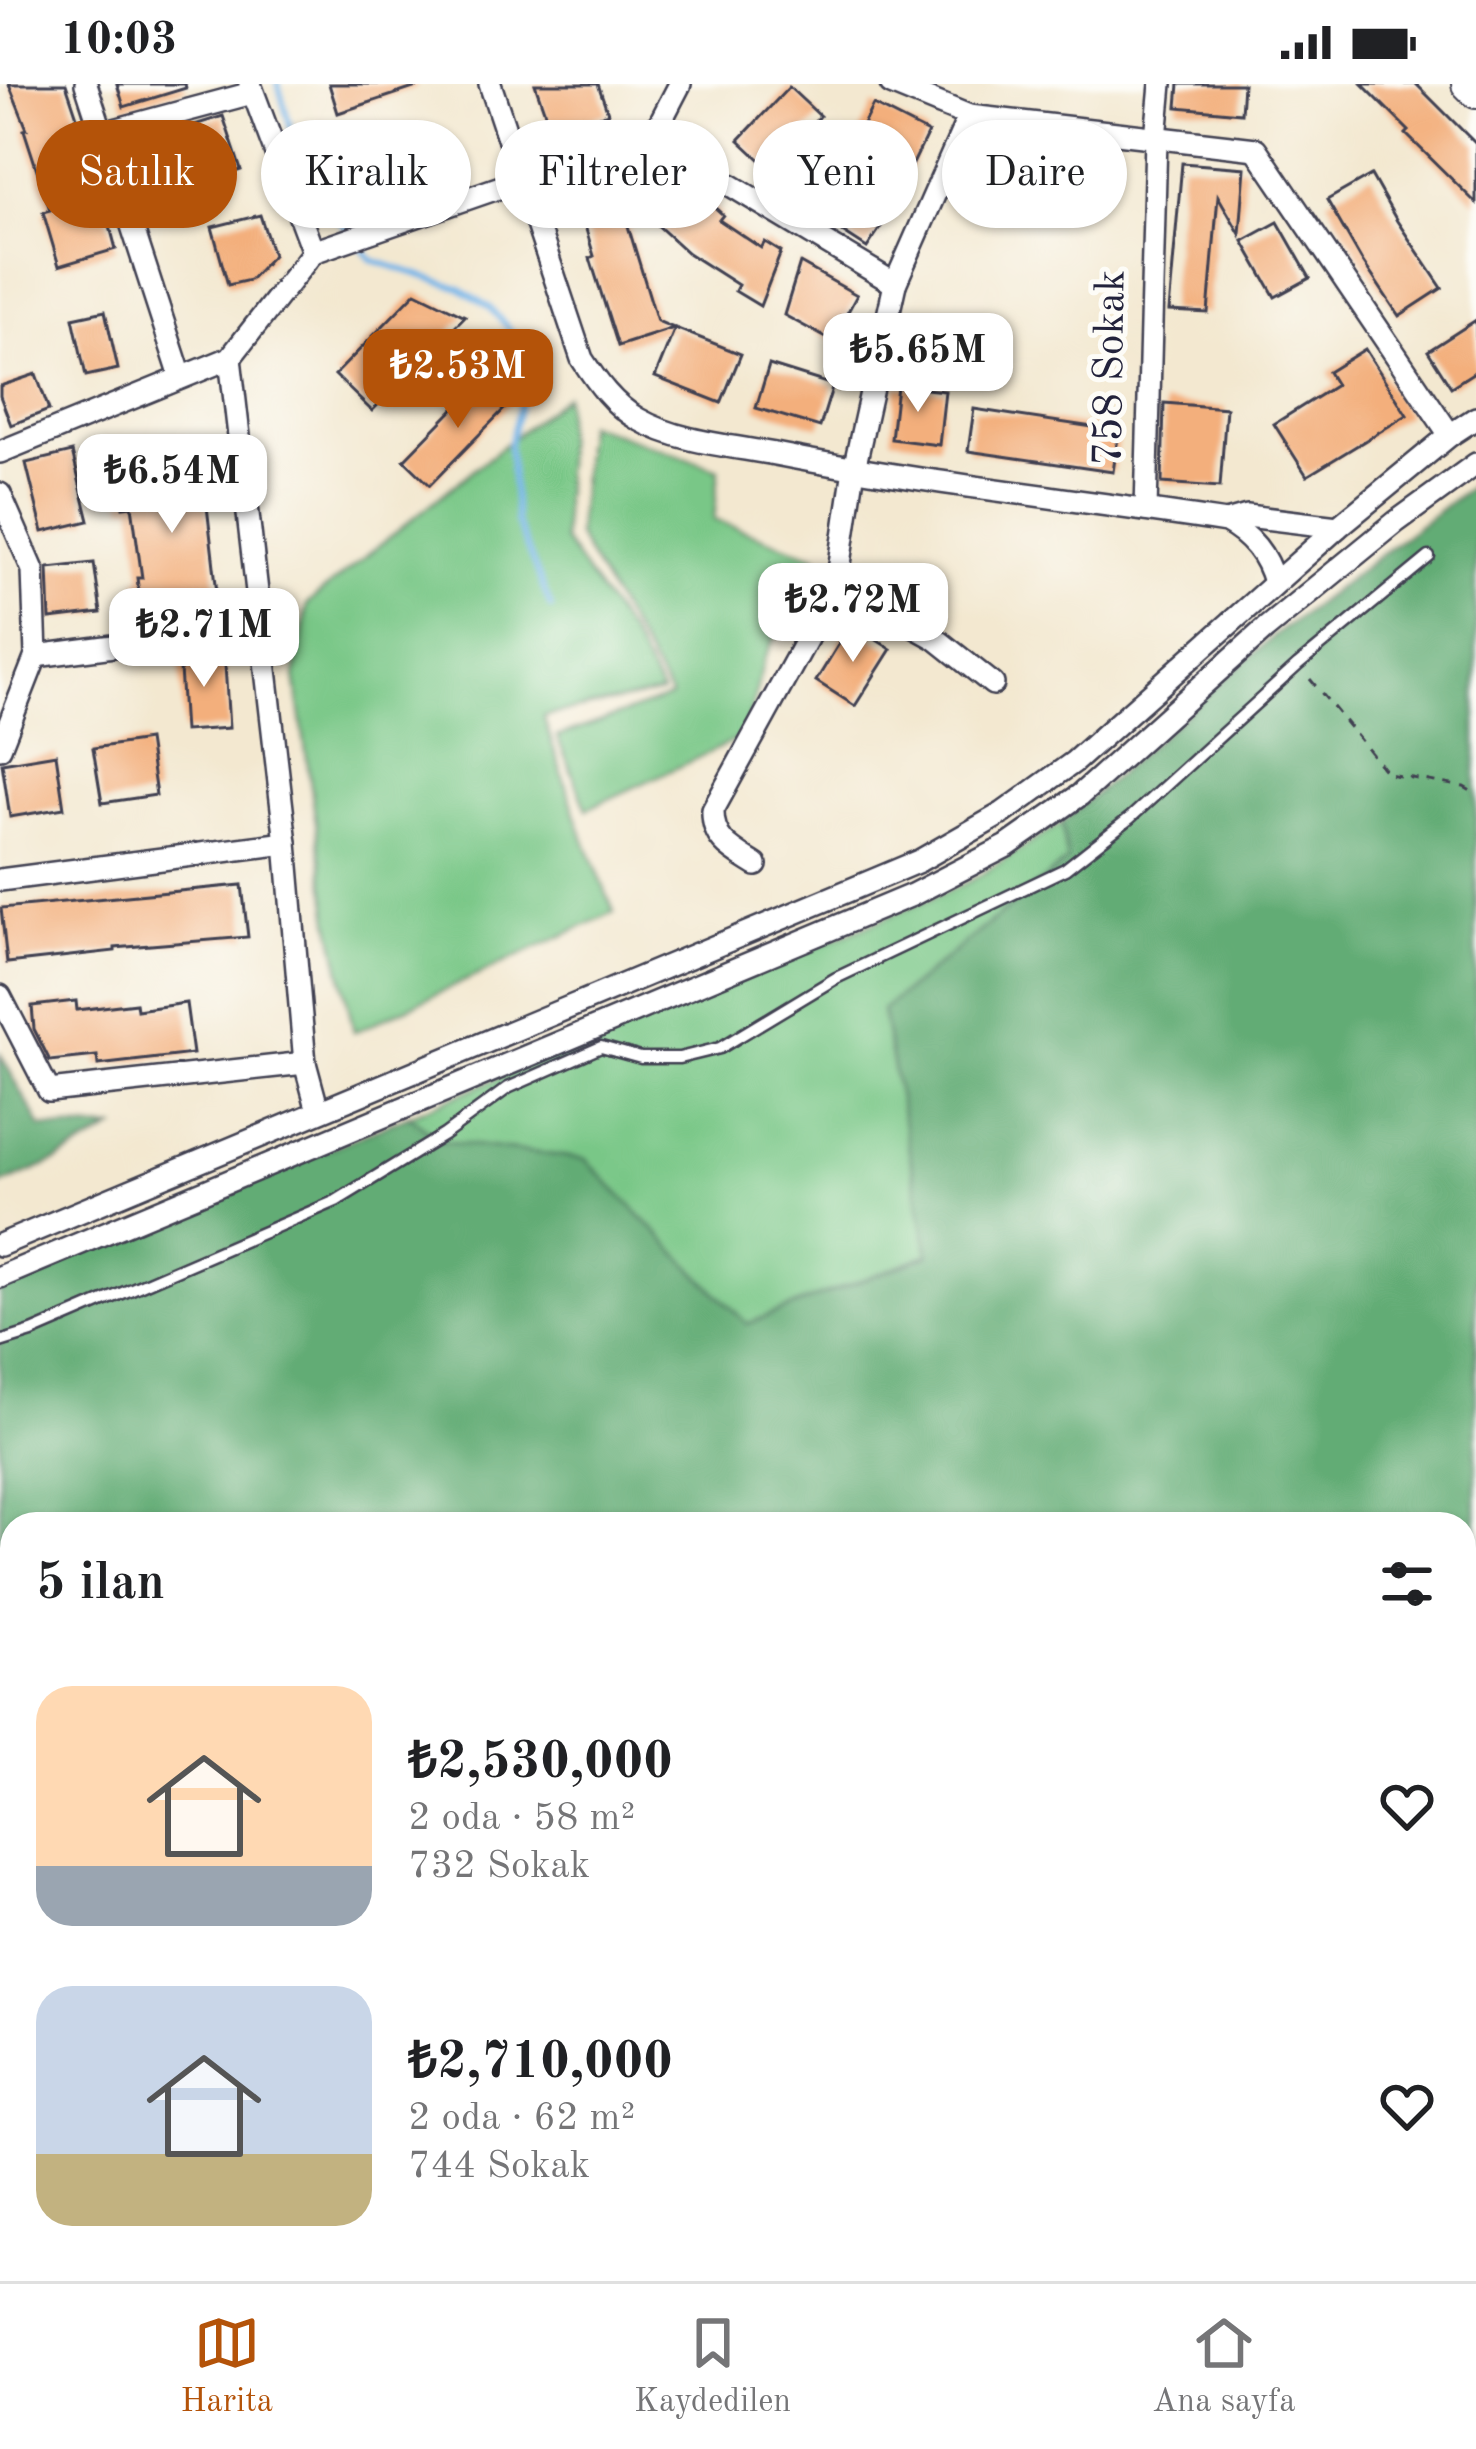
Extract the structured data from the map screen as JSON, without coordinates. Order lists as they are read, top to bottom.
{
  "streets": {
    "street": ["758 Sokak"]
  },
  "page": {
    "status": "10:03",
    "chip": [
      "Satılık",
      "Kiralık",
      "Filtreler",
      "Yeni",
      "Daire"
    ],
    "price": [
      "₺5.65M",
      "₺2.53M",
      "₺6.54M",
      "₺2.72M",
      "₺2.71M"
    ],
    "heading": "5 ilan",
    "list": [
      {
        "name": "₺2,530,000",
        "note": "2 oda · 58 m² · 732 Sokak"
      },
      {
        "name": "₺2,710,000",
        "note": "2 oda · 62 m² · 744 Sokak"
      }
    ],
    "tabs": ["Harita", "Kaydedilen", "Ana sayfa"]
  }
}
